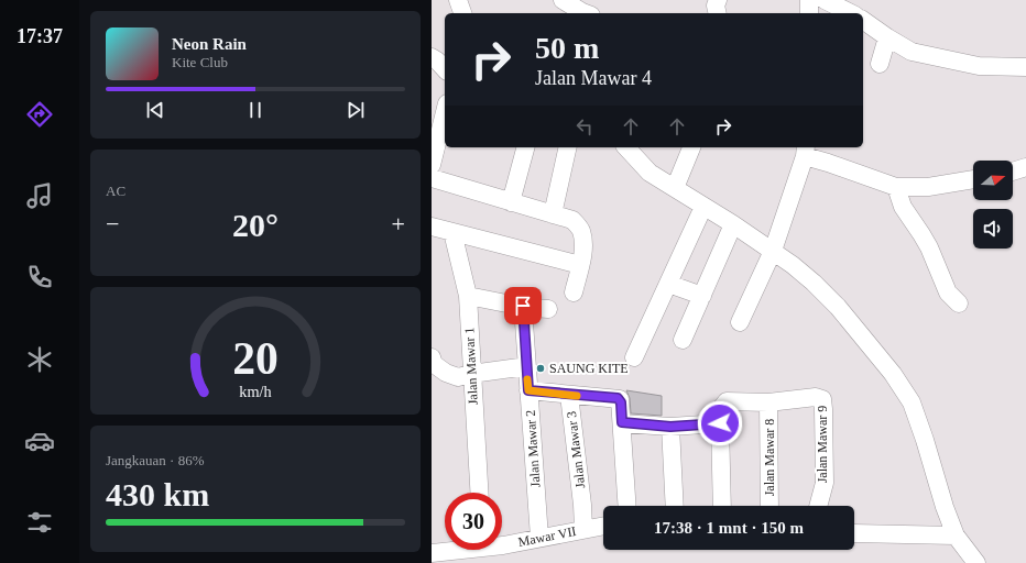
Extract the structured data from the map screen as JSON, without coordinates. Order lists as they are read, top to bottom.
{
  "streets": {
    "street": [
      "Jalan Mawar 1",
      "Jalan Mawar 9",
      "Jalan Mawar 2",
      "Jalan Mawar 3",
      "Jalan Mawar 8",
      "Mawar VII"
    ]
  },
  "crossings": [
    ["Jalan Mawar 9", "Jalan Mawar 8"],
    ["Jalan Mawar 2", "Mawar VII"],
    ["Jalan Mawar 3", "Mawar VII"]
  ],
  "places": ["SAUNG KITE"],
  "north": "right",
  "page": {
    "tabs": "17:37",
    "turn": ["50 m", "Jalan Mawar 4"],
    "song": ["Neon Rain", "Kite Club"],
    "tile": [
      "AC",
      ["Jangkauan · 86%", "430 km"]
    ],
    "heat": ["−", "20°", "+"],
    "limit": "30",
    "trip": "17:38 · 1 mnt · 150 m",
    "gauge": ["20", "km/h"]
  }
}
